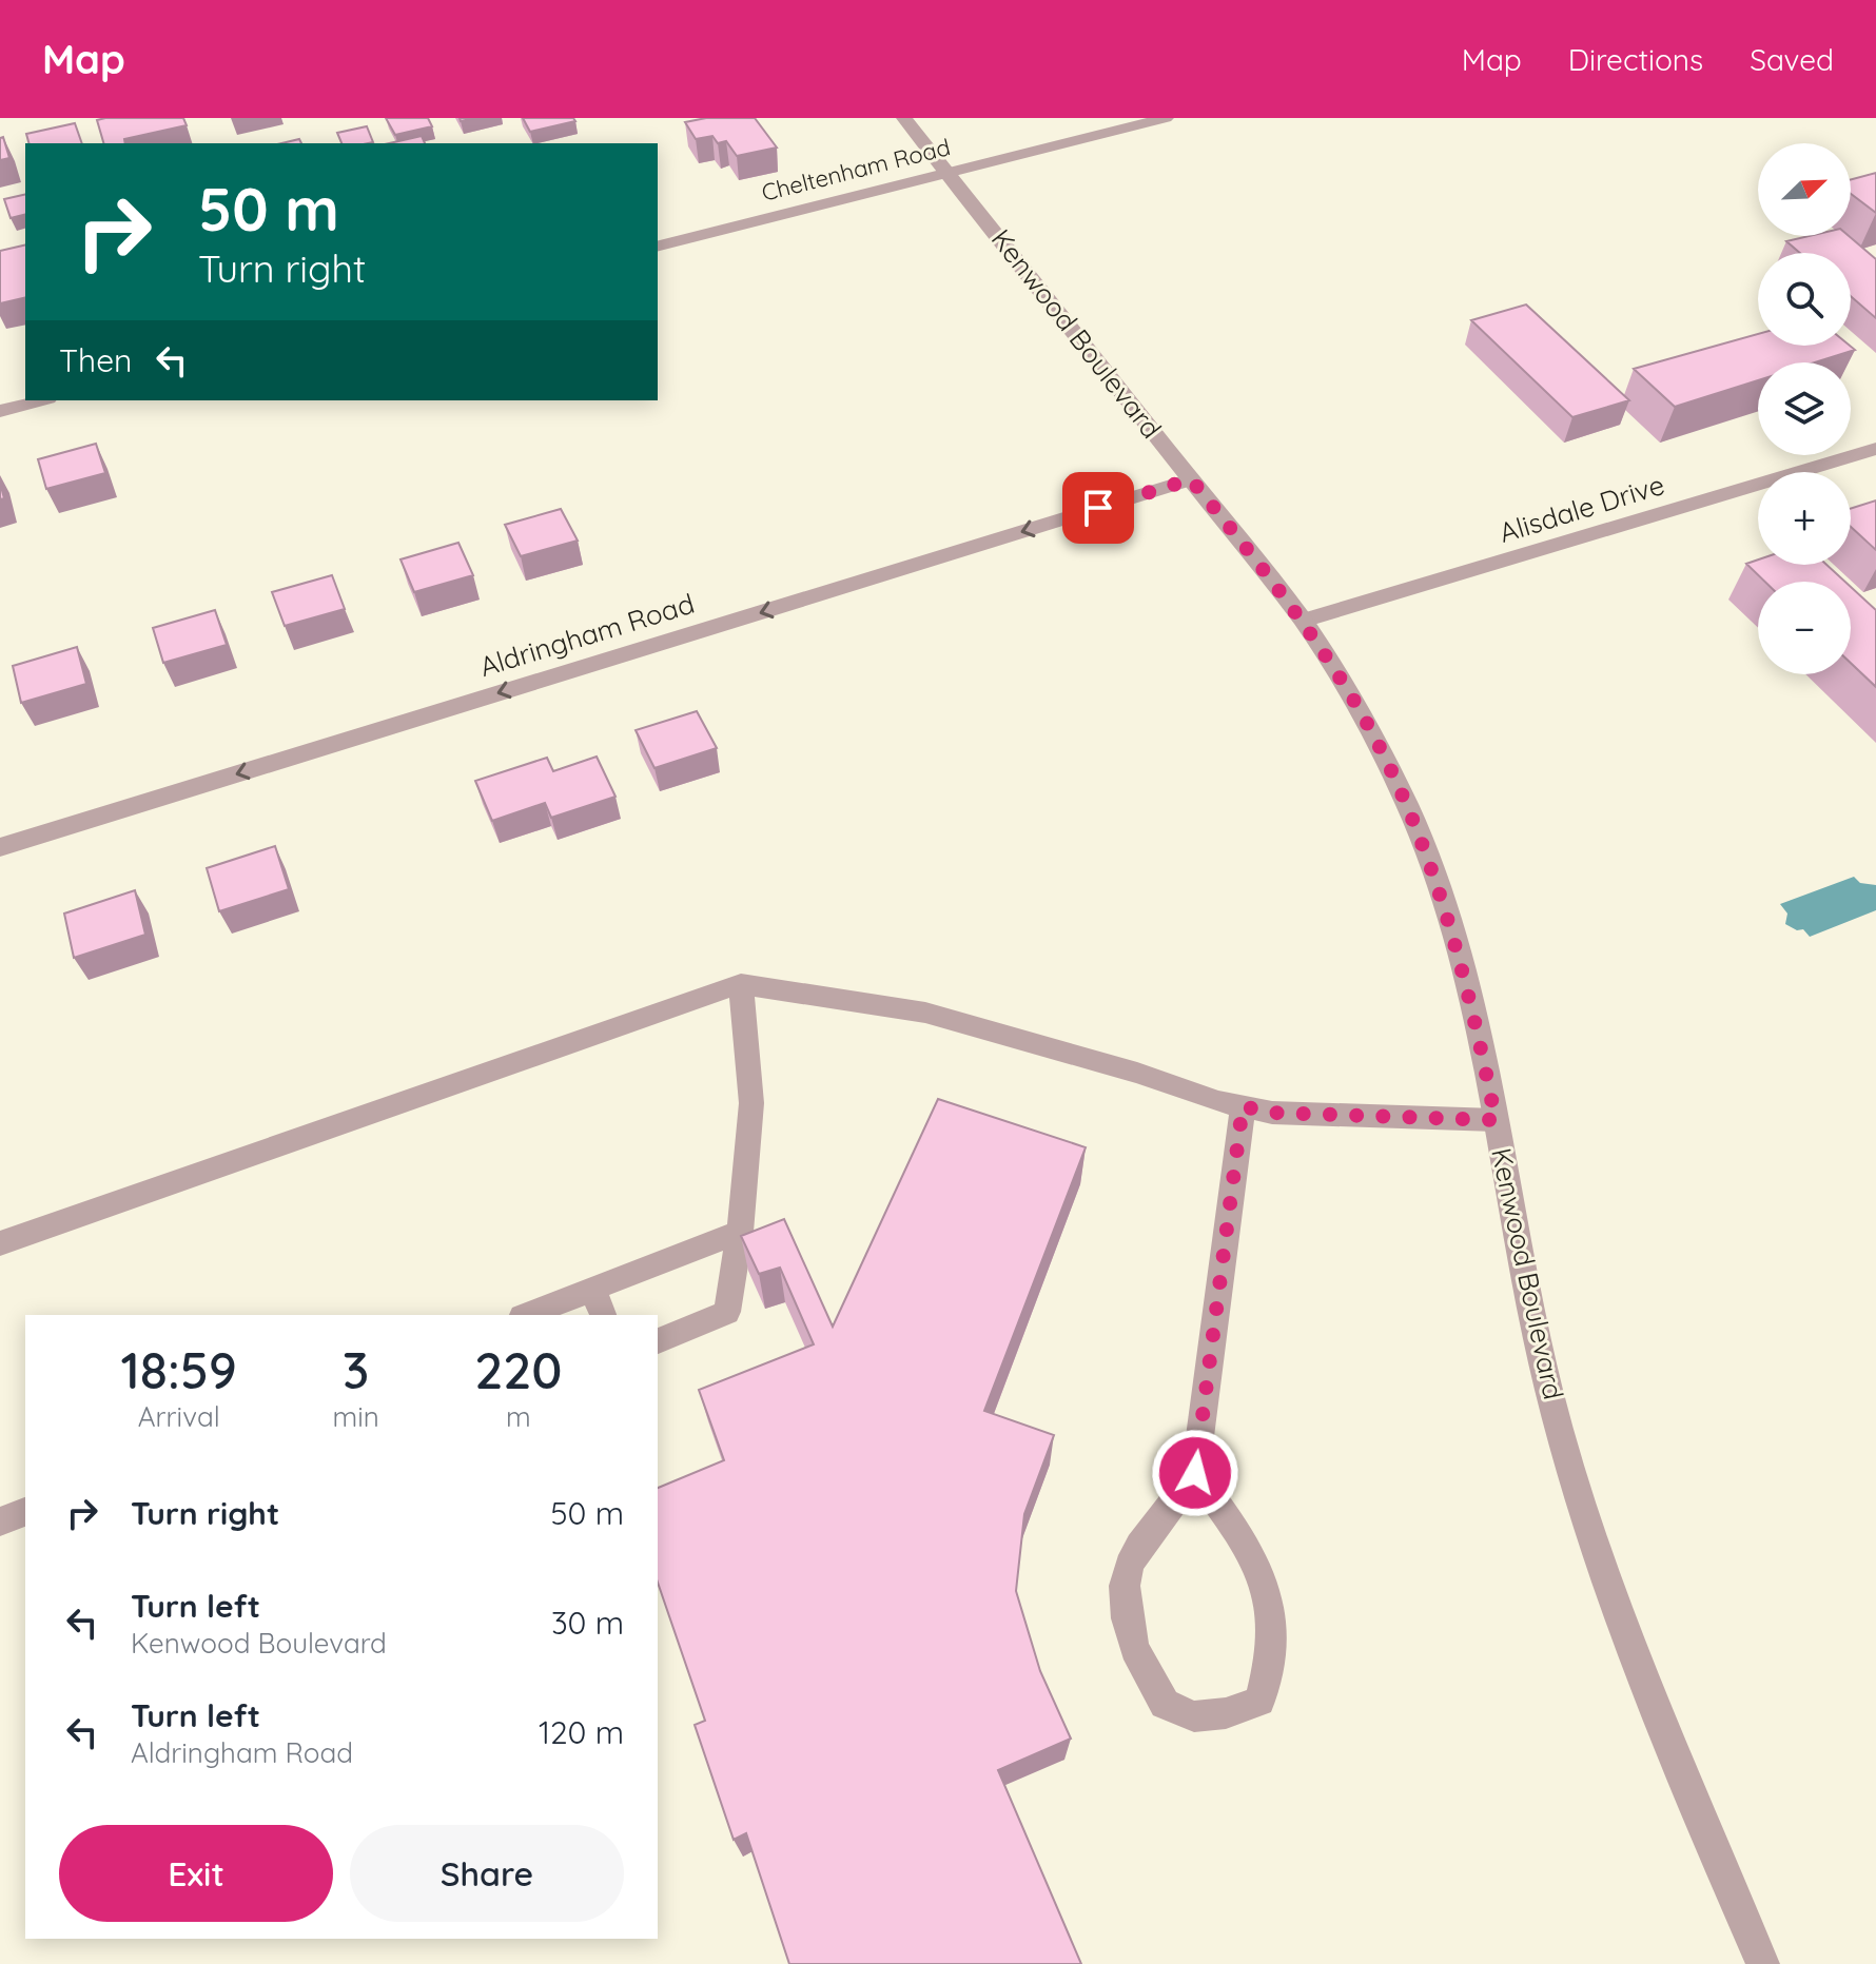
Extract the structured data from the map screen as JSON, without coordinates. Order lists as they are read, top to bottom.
{
  "streets": {
    "street": [
      "Cheltenham Road",
      "Kenwood Boulevard",
      "Alisdale Drive",
      "Aldringham Road"
    ]
  },
  "crossings": [
    ["Cheltenham Road", "Kenwood Boulevard"],
    ["Kenwood Boulevard", "Alisdale Drive"],
    ["Kenwood Boulevard", "Aldringham Road"]
  ],
  "one_way": ["Aldringham Road"],
  "north": "top right",
  "page": {
    "header": "Map",
    "nav": ["Map", "Directions", "Saved"],
    "map_buttons": ["+", "−"],
    "turn": ["50 m", "Turn right"],
    "then": "Then",
    "eta": [
      "18:59",
      "Arrival",
      "3",
      "min",
      "220",
      "m"
    ],
    "list": [
      {
        "name": "Turn right",
        "value": "50 m"
      },
      {
        "name": "Turn left",
        "note": "Kenwood Boulevard",
        "value": "30 m"
      },
      {
        "name": "Turn left",
        "note": "Aldringham Road",
        "value": "120 m"
      }
    ],
    "buttons": ["Exit", "Share"]
  }
}
